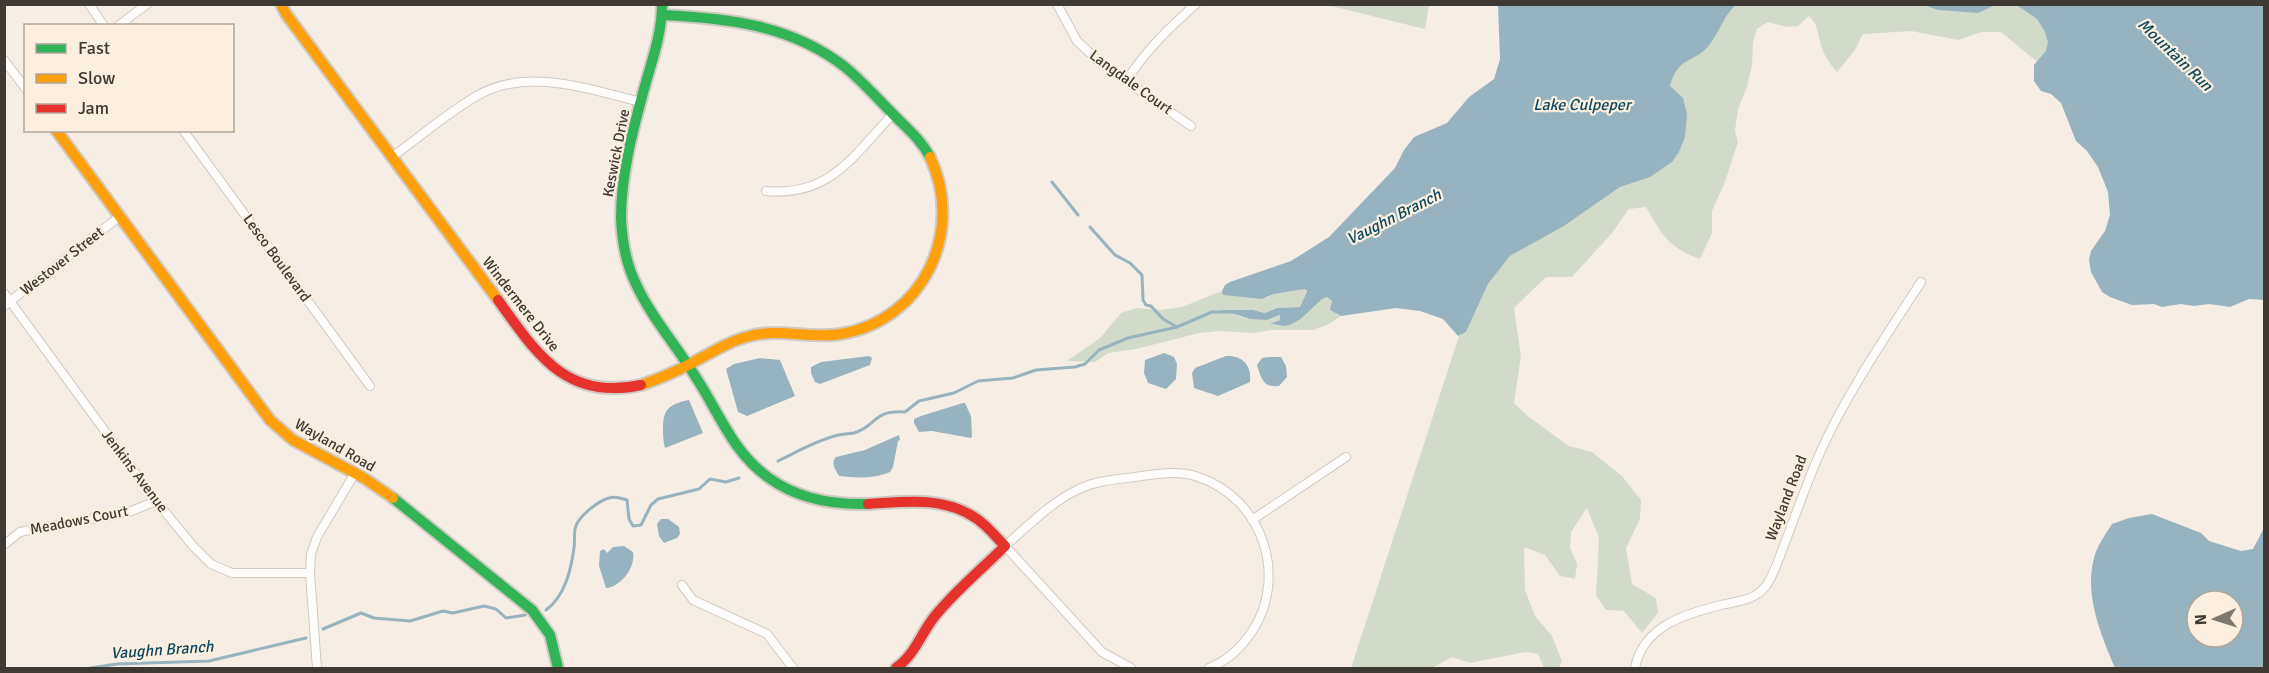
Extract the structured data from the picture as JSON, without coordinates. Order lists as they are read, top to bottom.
{
  "streets": {
    "street": [
      "Langdale Court",
      "Keswick Drive",
      "Lesco Boulevard",
      "Westover Street",
      "Windermere Drive",
      "Wayland Road",
      "Jenkins Avenue",
      "Meadows Court"
    ]
  },
  "crossings": [
    ["Keswick Drive", "Windermere Drive"],
    ["Westover Street", "Wayland Road"],
    ["Westover Street", "Jenkins Avenue"],
    ["Jenkins Avenue", "Meadows Court"]
  ],
  "water": ["Mountain Run", "Lake Culpeper", "Vaughn Branch"],
  "legend": ["Fast", "Slow", "Jam"],
  "north": "left"
}
